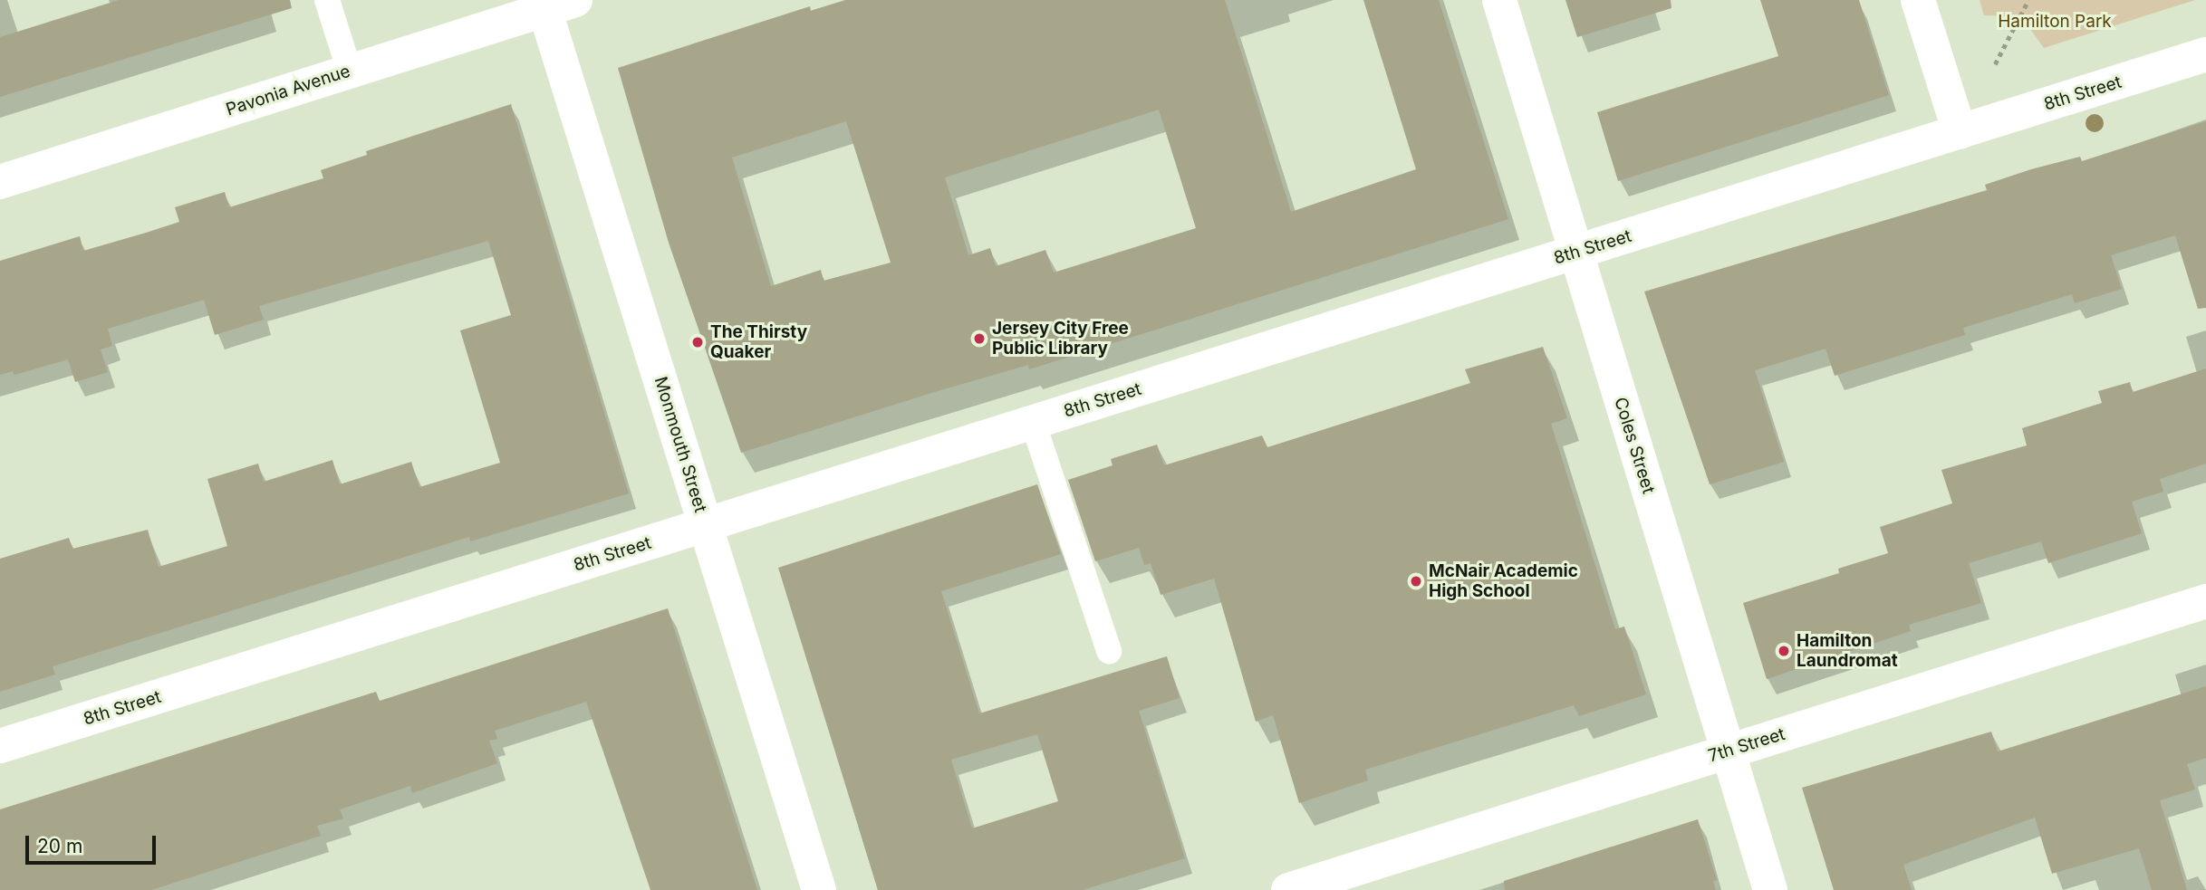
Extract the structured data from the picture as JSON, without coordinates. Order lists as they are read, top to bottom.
{
  "streets": {
    "street": [
      "Pavonia Avenue",
      "8th Street",
      "Monmouth Street",
      "Coles Street",
      "7th Street"
    ]
  },
  "crossings": [
    ["Pavonia Avenue", "Monmouth Street"],
    ["8th Street", "Monmouth Street"],
    ["8th Street", "Coles Street"],
    ["Coles Street", "7th Street"]
  ],
  "parks": ["Hamilton Park"],
  "places": [
    "Jersey City Free Public Library",
    "The Thirsty Quaker",
    "McNair Academic High School",
    "Hamilton Laundromat"
  ],
  "scale_bar": "20 m"
}
